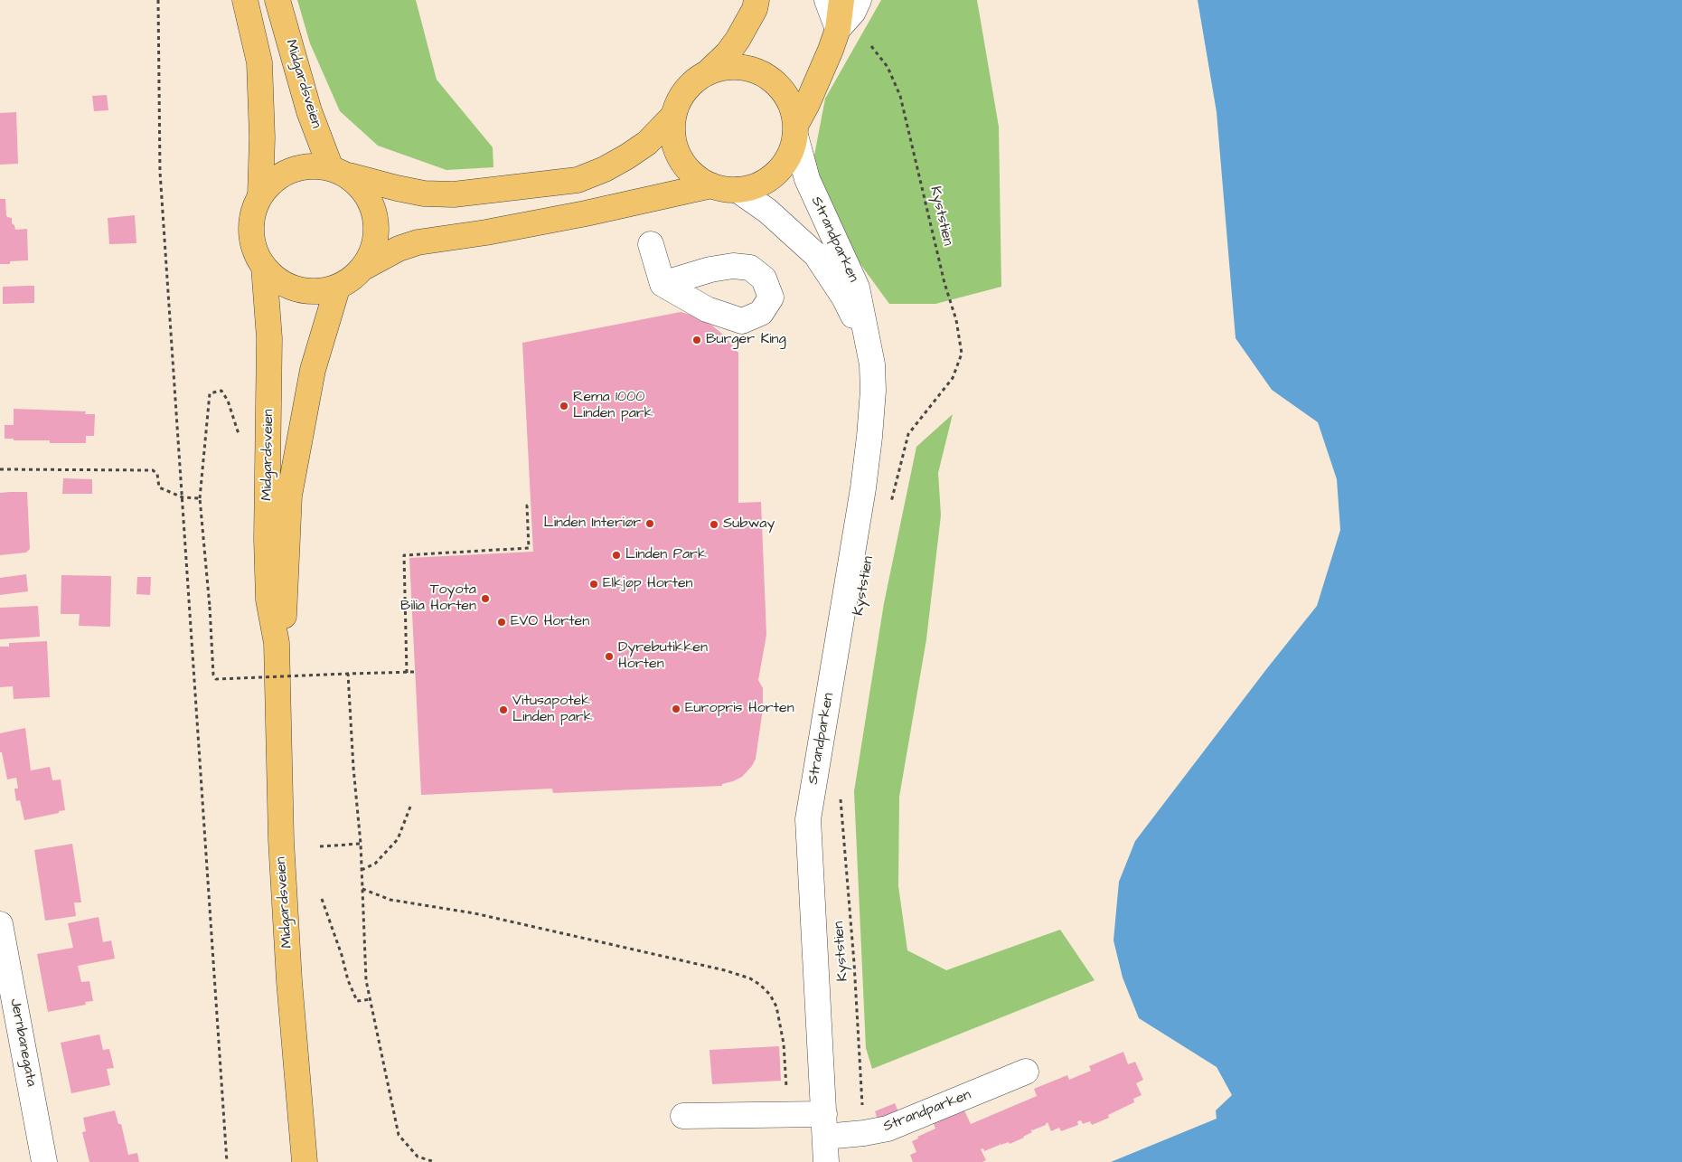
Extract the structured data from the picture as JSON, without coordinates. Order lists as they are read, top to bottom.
{
  "streets": {
    "main road": ["Midgardsveien"],
    "street": ["Strandparken", "Jernbanegata"],
    "path": ["Kyststien"]
  },
  "crossings": [
    ["Kyststien", "Strandparken"]
  ],
  "places": [
    "Burger King",
    "Rema 1000 Linden park",
    "Linden Interiør",
    "Subway",
    "Linden Park",
    "Elkjøp Horten",
    "Toyota Bilia Horten",
    "EVO Horten",
    "Dyrebutikken Horten",
    "Europris Horten",
    "Vitusapotek Linden park"
  ]
}
